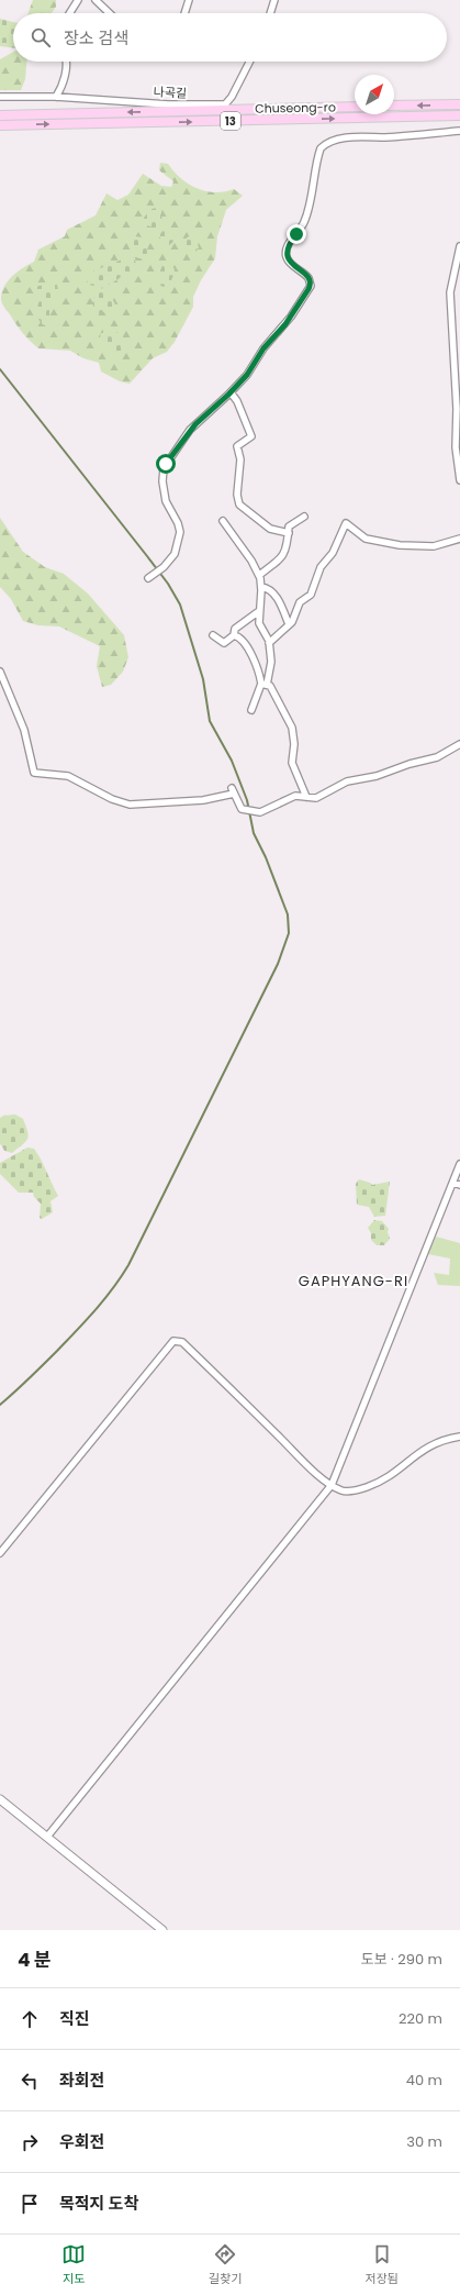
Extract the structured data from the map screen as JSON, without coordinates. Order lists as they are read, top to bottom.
{
  "streets": {
    "main road": ["Chuseong-ro", "13"],
    "street": ["나곡길"]
  },
  "districts": ["GAPHYANG-RI"],
  "north": "top right",
  "page": {
    "search": "장소 검색",
    "heading": ["4 분", "도보 · 290 m"],
    "list": [
      ["직진", "220 m"],
      ["좌회전", "40 m"],
      ["우회전", "30 m"],
      "목적지 도착"
    ],
    "nav": ["지도", "길찾기", "저장됨"]
  }
}
